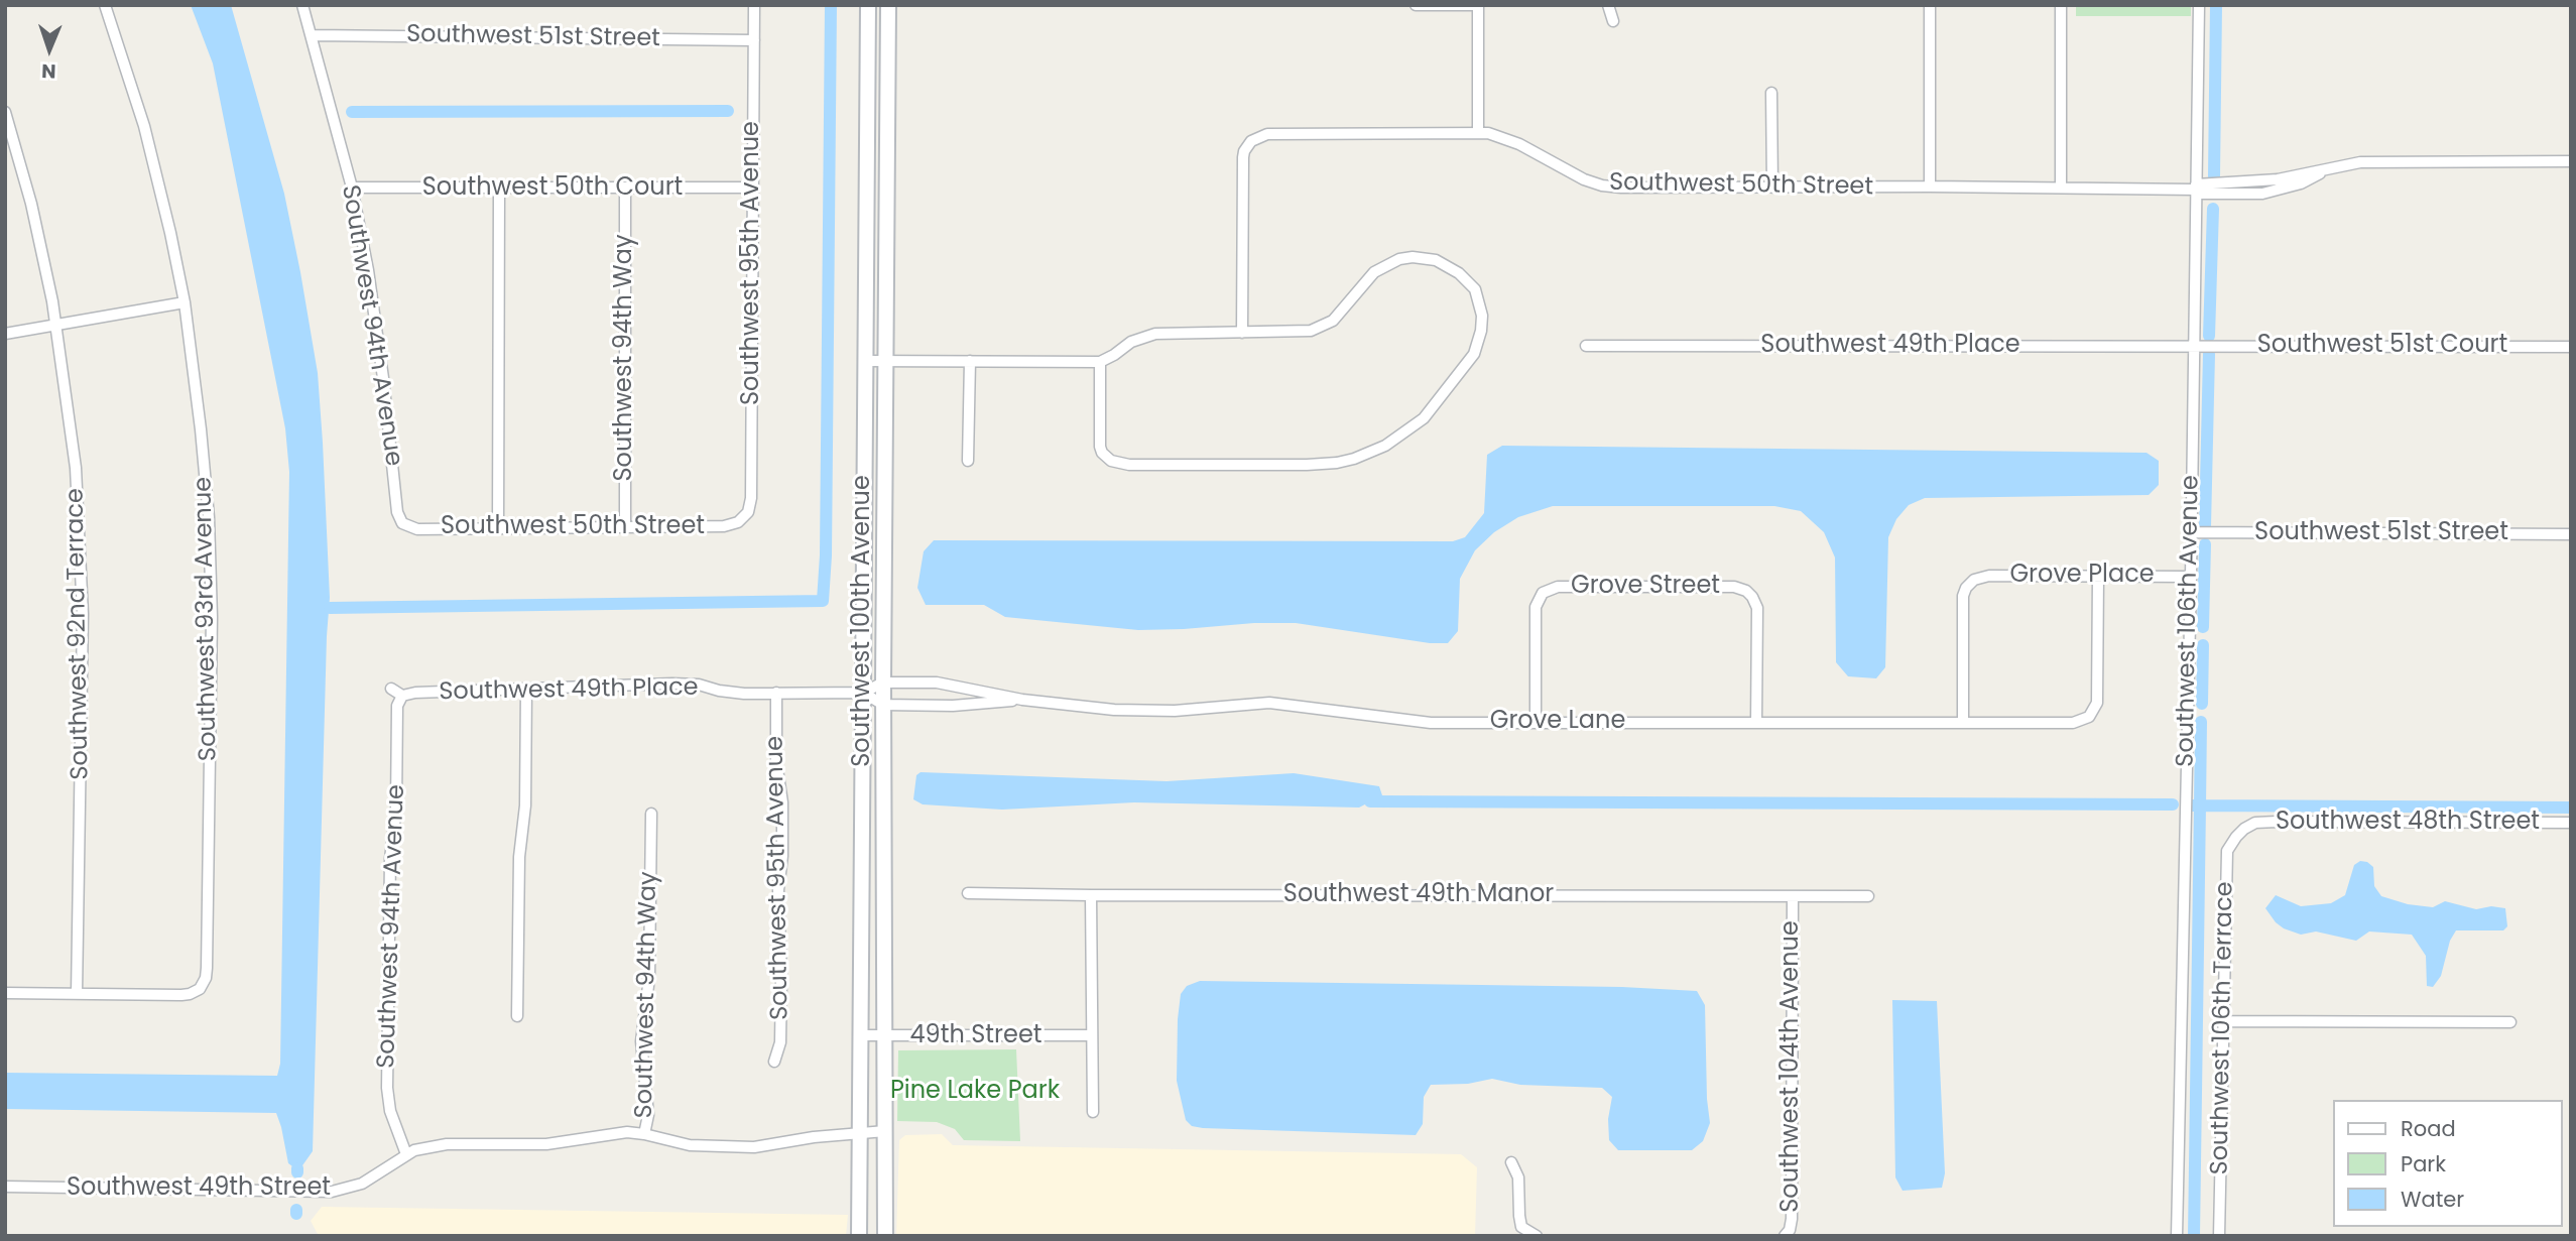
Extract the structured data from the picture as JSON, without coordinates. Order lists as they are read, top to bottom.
{
  "streets": {
    "main road": ["Southwest 100th Avenue"],
    "street": [
      "Southwest 51st Street",
      "Southwest 50th Street",
      "Southwest 50th Court",
      "Southwest 95th Avenue",
      "Southwest 94th Avenue",
      "Southwest 49th Place",
      "Southwest 51st Court",
      "Southwest 94th Way",
      "Grove Place",
      "Grove Street",
      "Southwest 93rd Avenue",
      "Southwest 106th Avenue",
      "Southwest 92nd Terrace",
      "Grove Lane",
      "Southwest 48th Street",
      "Southwest 49th Manor",
      "Southwest 106th Terrace",
      "49th Street",
      "Southwest 104th Avenue",
      "Southwest 49th Street"
    ]
  },
  "crossings": [
    ["Southwest 51st Street", "Southwest 95th Avenue"],
    ["Southwest 51st Street", "Southwest 94th Avenue"],
    ["Southwest 51st Street", "Southwest 106th Avenue"],
    ["Southwest 50th Street", "Southwest 95th Avenue"],
    ["Southwest 50th Street", "Southwest 94th Avenue"],
    ["Southwest 50th Street", "Southwest 94th Way"],
    ["Southwest 50th Street", "Southwest 106th Avenue"],
    ["Southwest 50th Court", "Southwest 95th Avenue"],
    ["Southwest 50th Court", "Southwest 94th Avenue"],
    ["Southwest 50th Court", "Southwest 94th Way"],
    ["Southwest 95th Avenue", "Southwest 49th Place"],
    ["Southwest 94th Avenue", "Southwest 49th Place"],
    ["Southwest 94th Avenue", "Southwest 49th Street"],
    ["Southwest 49th Place", "Southwest 51st Court"],
    ["Southwest 49th Place", "Southwest 100th Avenue"],
    ["Southwest 49th Place", "Southwest 106th Avenue"],
    ["Southwest 49th Place", "Grove Lane"],
    ["Southwest 51st Court", "Southwest 106th Avenue"],
    ["Southwest 94th Way", "Southwest 49th Street"],
    ["Grove Place", "Southwest 106th Avenue"],
    ["Grove Place", "Grove Lane"],
    ["Grove Street", "Grove Lane"],
    ["Southwest 93rd Avenue", "Southwest 92nd Terrace"],
    ["Southwest 100th Avenue", "Grove Lane"],
    ["Southwest 100th Avenue", "49th Street"],
    ["Southwest 100th Avenue", "Southwest 49th Street"],
    ["Southwest 48th Street", "Southwest 106th Terrace"],
    ["Southwest 49th Manor", "Southwest 104th Avenue"]
  ],
  "parks": ["Pine Lake Park"],
  "legend": ["Road", "Park", "Water"],
  "north": "bottom"
}
